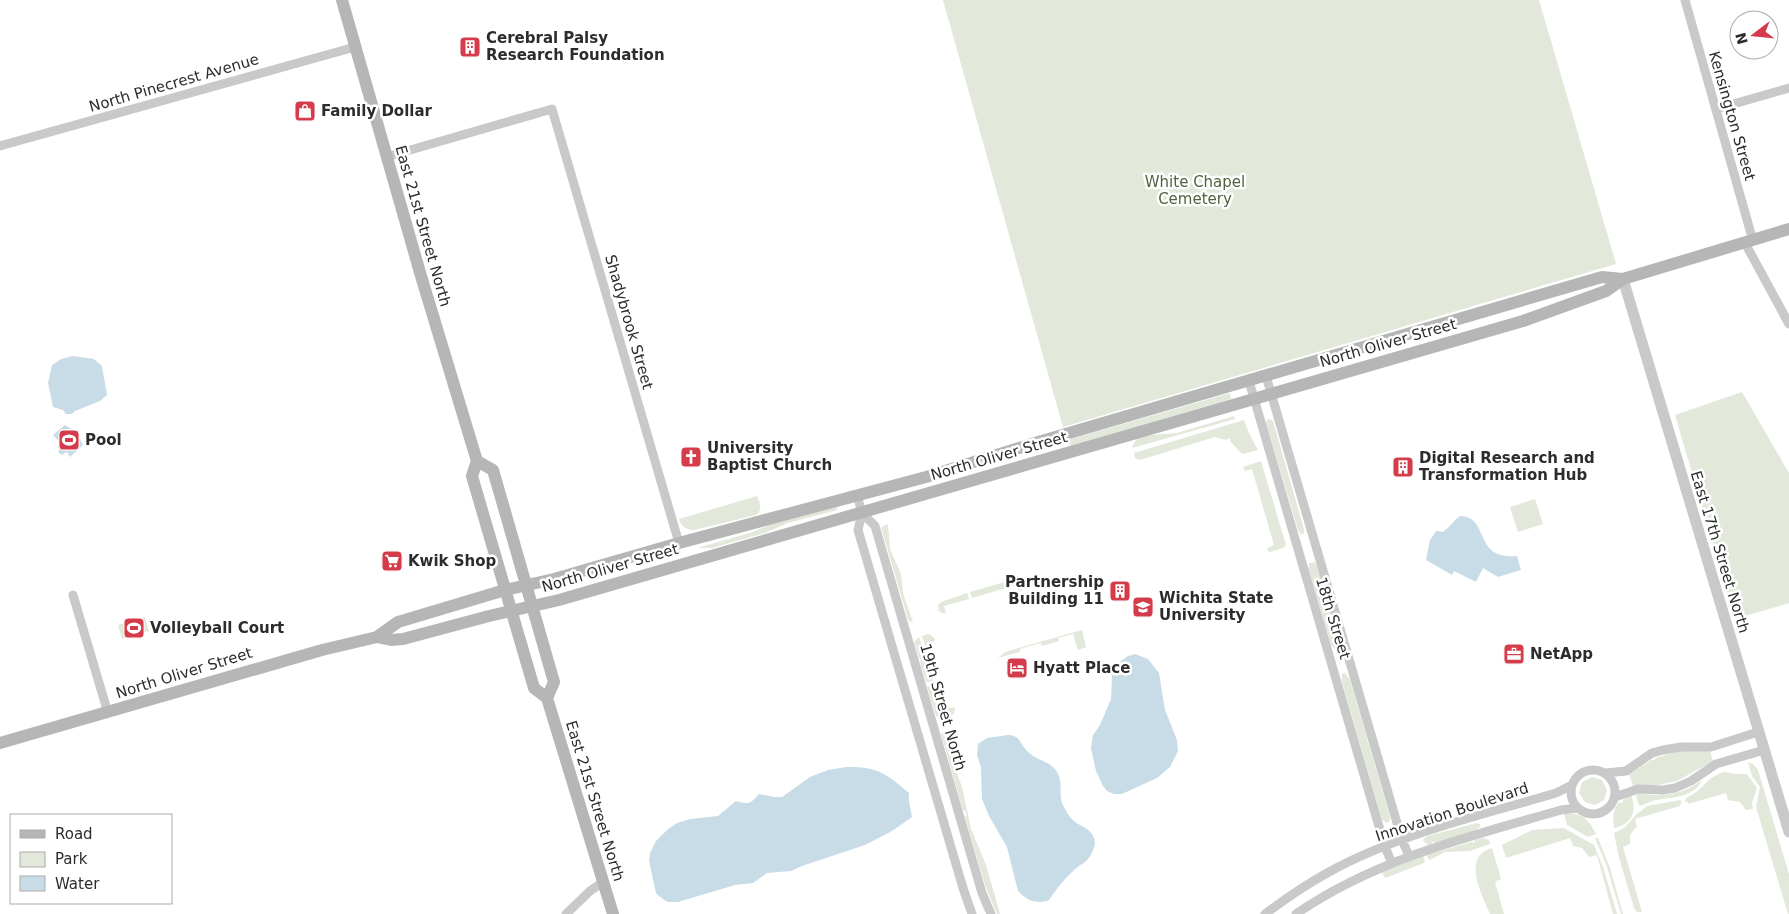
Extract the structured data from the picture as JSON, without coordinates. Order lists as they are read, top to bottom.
{
  "streets": {
    "main road": ["East 21st Street North", "North Oliver Street"],
    "street": [
      "North Pinecrest Avenue",
      "Kensington Street",
      "Shadybrook Street",
      "East 17th Street North",
      "18th Street",
      "19th Street North",
      "Innovation Boulevard"
    ]
  },
  "crossings": [
    ["North Pinecrest Avenue", "East 21st Street North"],
    ["Kensington Street", "North Oliver Street"],
    ["East 21st Street North", "Shadybrook Street"],
    ["East 21st Street North", "North Oliver Street"],
    ["Shadybrook Street", "North Oliver Street"],
    ["North Oliver Street", "East 17th Street North"],
    ["North Oliver Street", "18th Street"],
    ["North Oliver Street", "19th Street North"],
    ["East 17th Street North", "Innovation Boulevard"],
    ["18th Street", "Innovation Boulevard"]
  ],
  "parks": ["White Chapel Cemetery"],
  "places": {
    "building": ["Cerebral Palsy Research Foundation", "Digital Research and Transformation Hub", "Partnership Building 11"],
    "shop": ["Family Dollar"],
    "sports": ["Pool", "Volleyball Court"],
    "church": ["University Baptist Church"],
    "supermarket": ["Kwik Shop"],
    "school or university": ["Wichita State University"],
    "office": ["NetApp"],
    "hotel": ["Hyatt Place"]
  },
  "legend": ["Road", "Park", "Water"],
  "north": "left"
}
